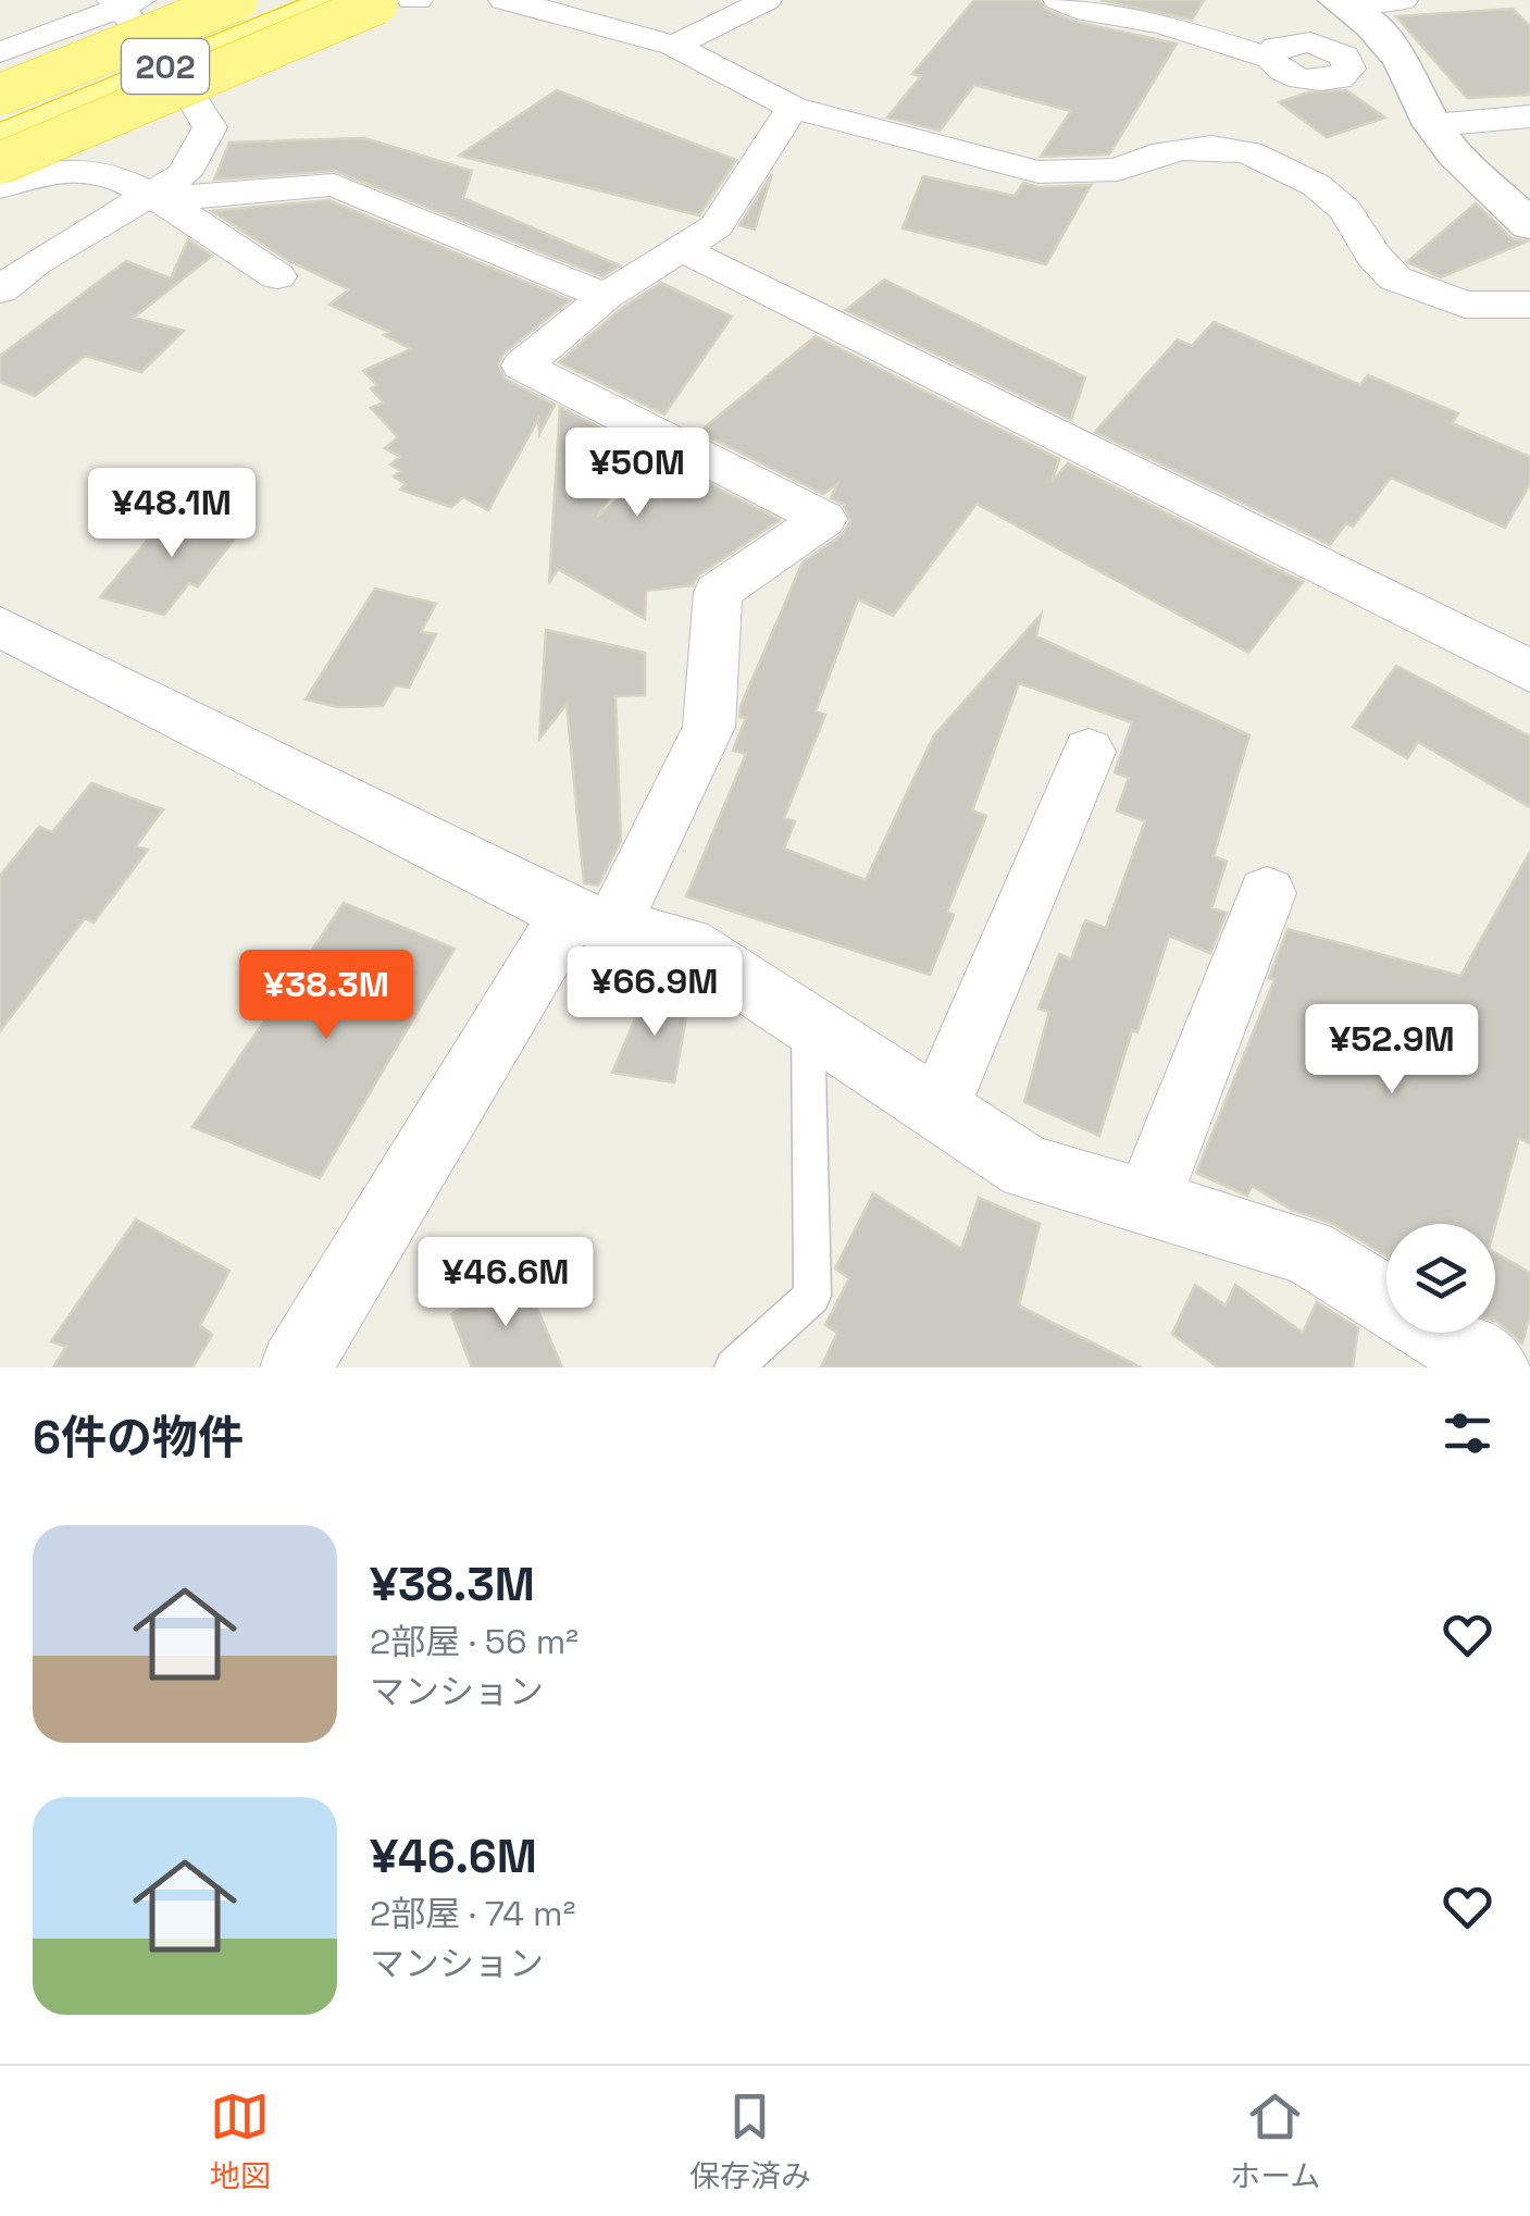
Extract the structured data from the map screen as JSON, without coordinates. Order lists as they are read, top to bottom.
{
  "streets": {
    "highway": ["202"]
  },
  "page": {
    "price": [
      "¥50M",
      "¥48.1M",
      "¥66.9M",
      "¥38.3M",
      "¥52.9M",
      "¥46.6M"
    ],
    "heading": "6件の物件",
    "list": [
      {
        "name": "¥38.3M",
        "note": "2部屋 · 56 m² · マンション"
      },
      {
        "name": "¥46.6M",
        "note": "2部屋 · 74 m² · マンション"
      }
    ],
    "tabs": ["地図", "保存済み", "ホーム"]
  }
}
